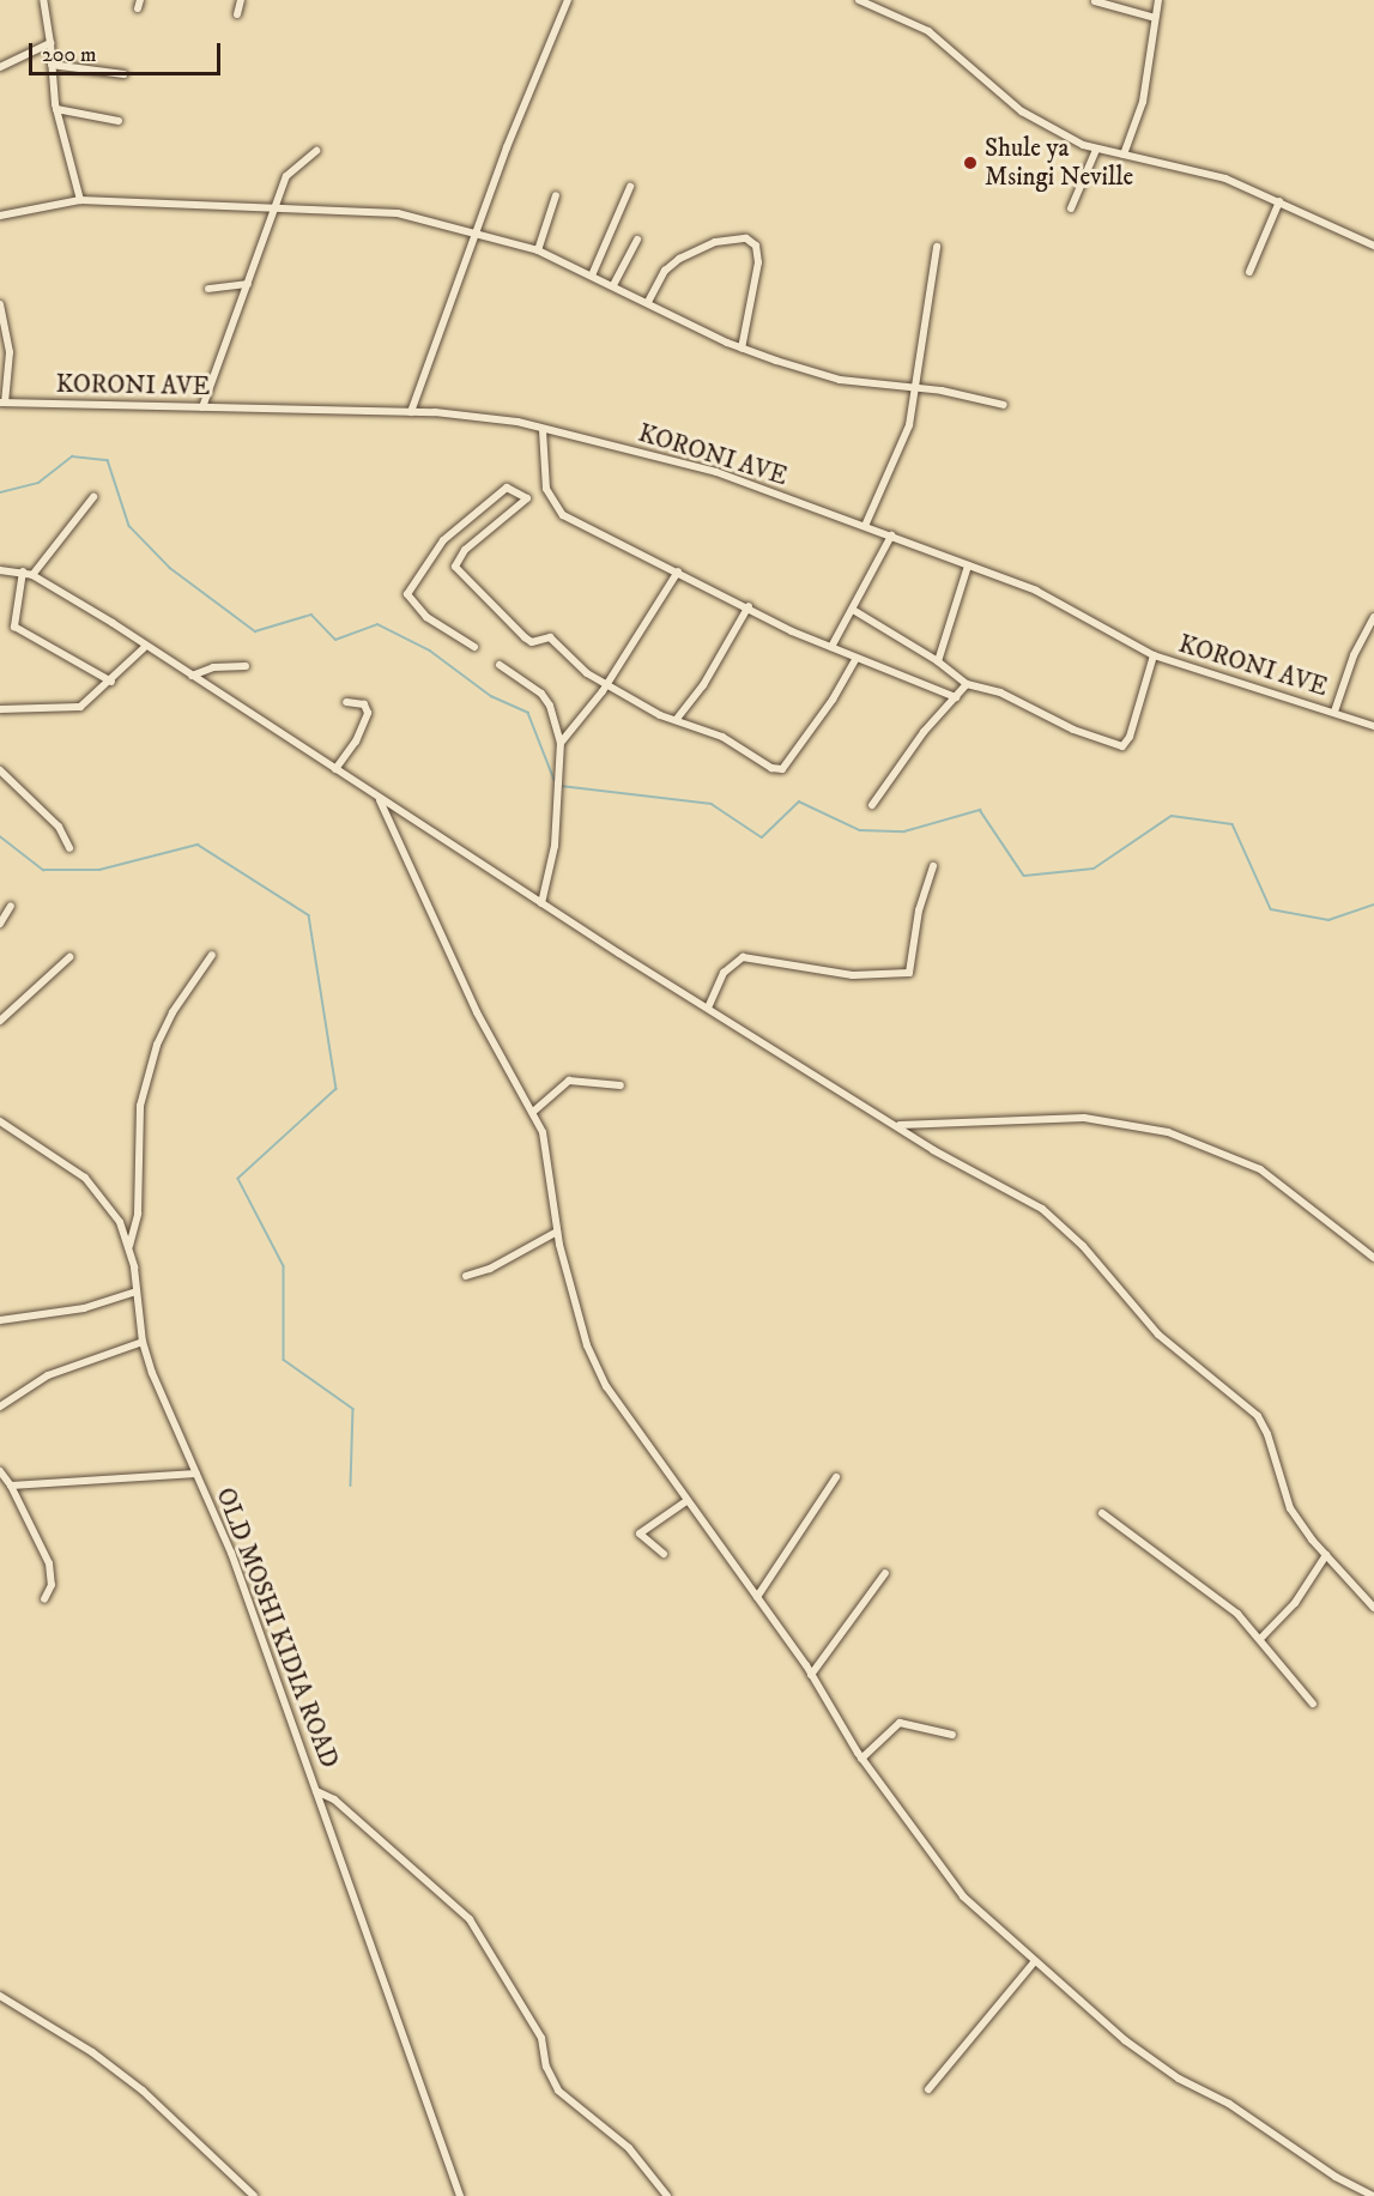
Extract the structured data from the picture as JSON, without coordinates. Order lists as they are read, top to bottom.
{
  "streets": {
    "street": ["KORONI AVE", "OLD MOSHI KIDIA ROAD"]
  },
  "places": ["Shule ya Msingi Neville"],
  "scale_bar": "200 m"
}
